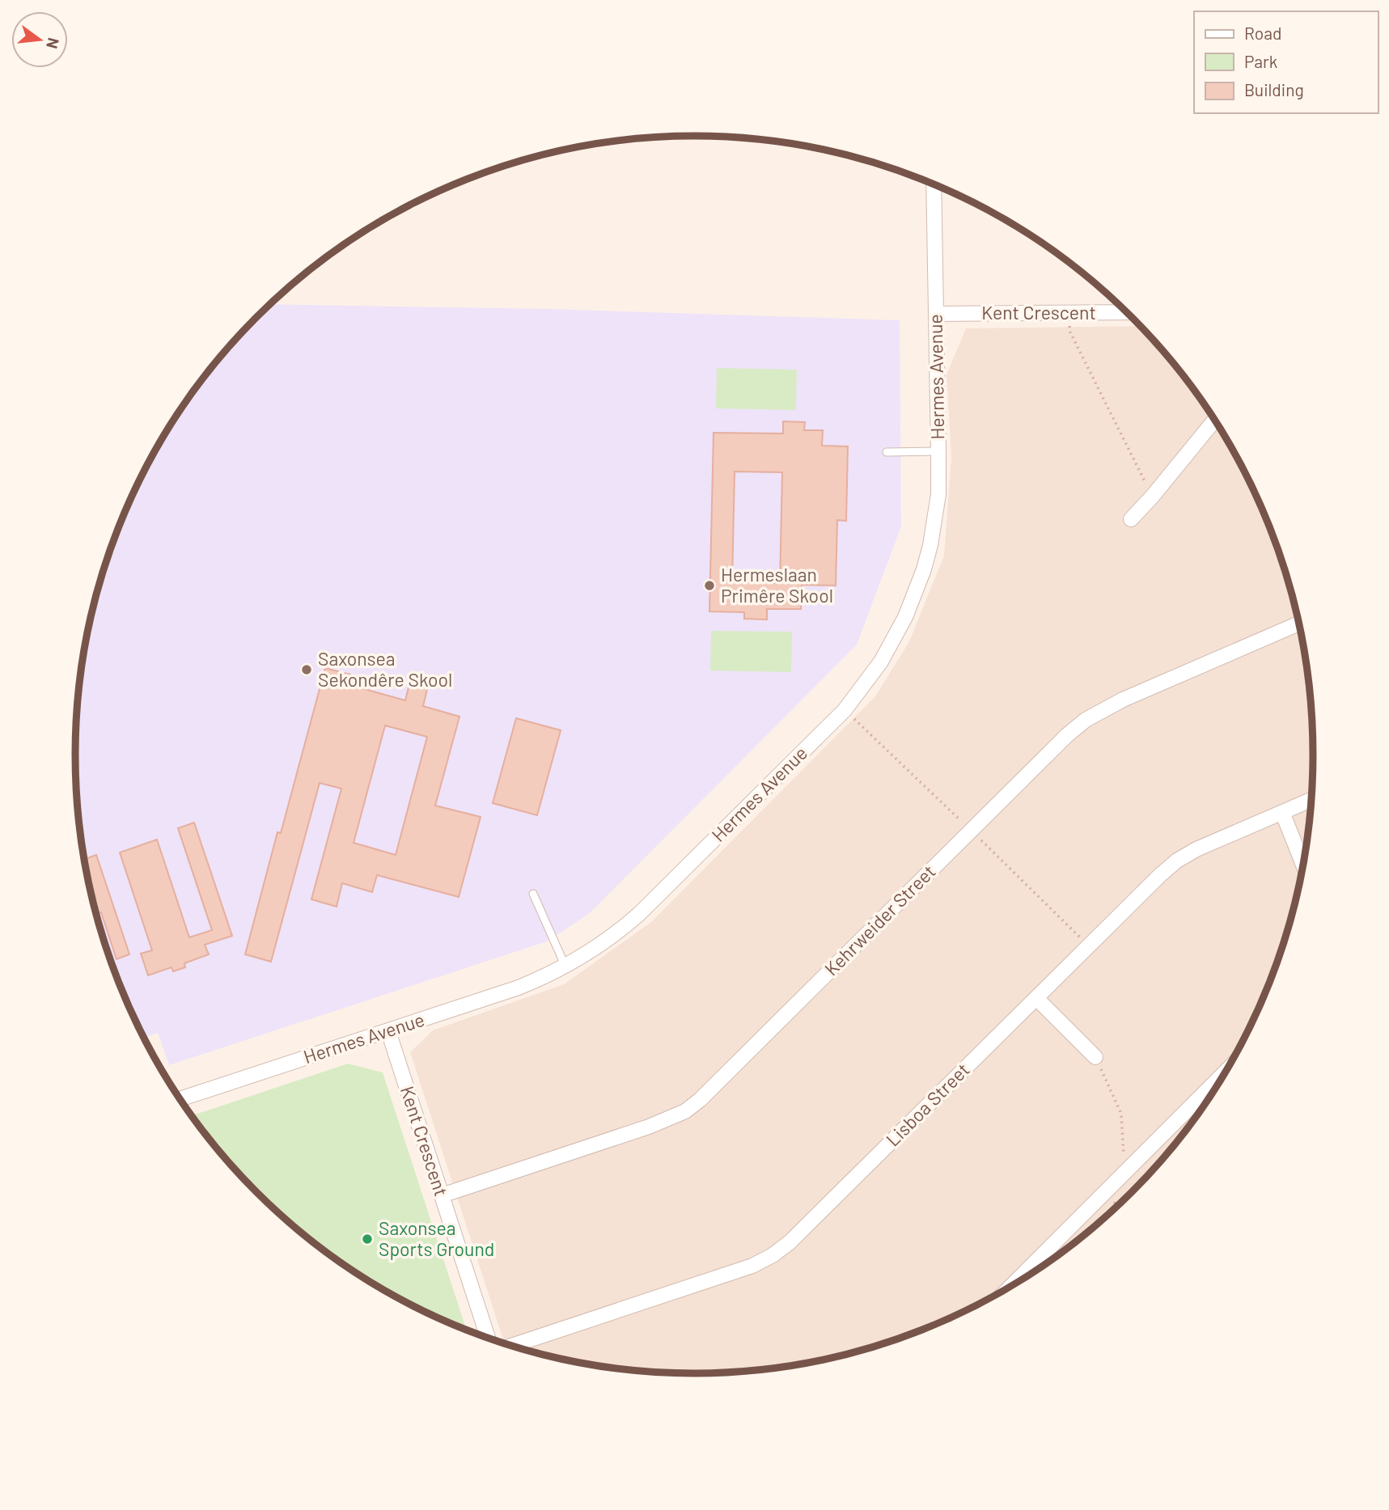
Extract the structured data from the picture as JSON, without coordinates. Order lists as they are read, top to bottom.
{
  "streets": {
    "street": [
      "Kent Crescent",
      "Hermes Avenue",
      "Kehrweider Street",
      "Lisboa Street"
    ]
  },
  "crossings": [
    ["Kent Crescent", "Hermes Avenue"],
    ["Kent Crescent", "Kehrweider Street"]
  ],
  "places": ["Hermeslaan Primêre Skool", "Saxonsea Sekondêre Skool", "Saxonsea Sports Ground"],
  "legend": ["Road", "Park", "Building"],
  "north": "right"
}
